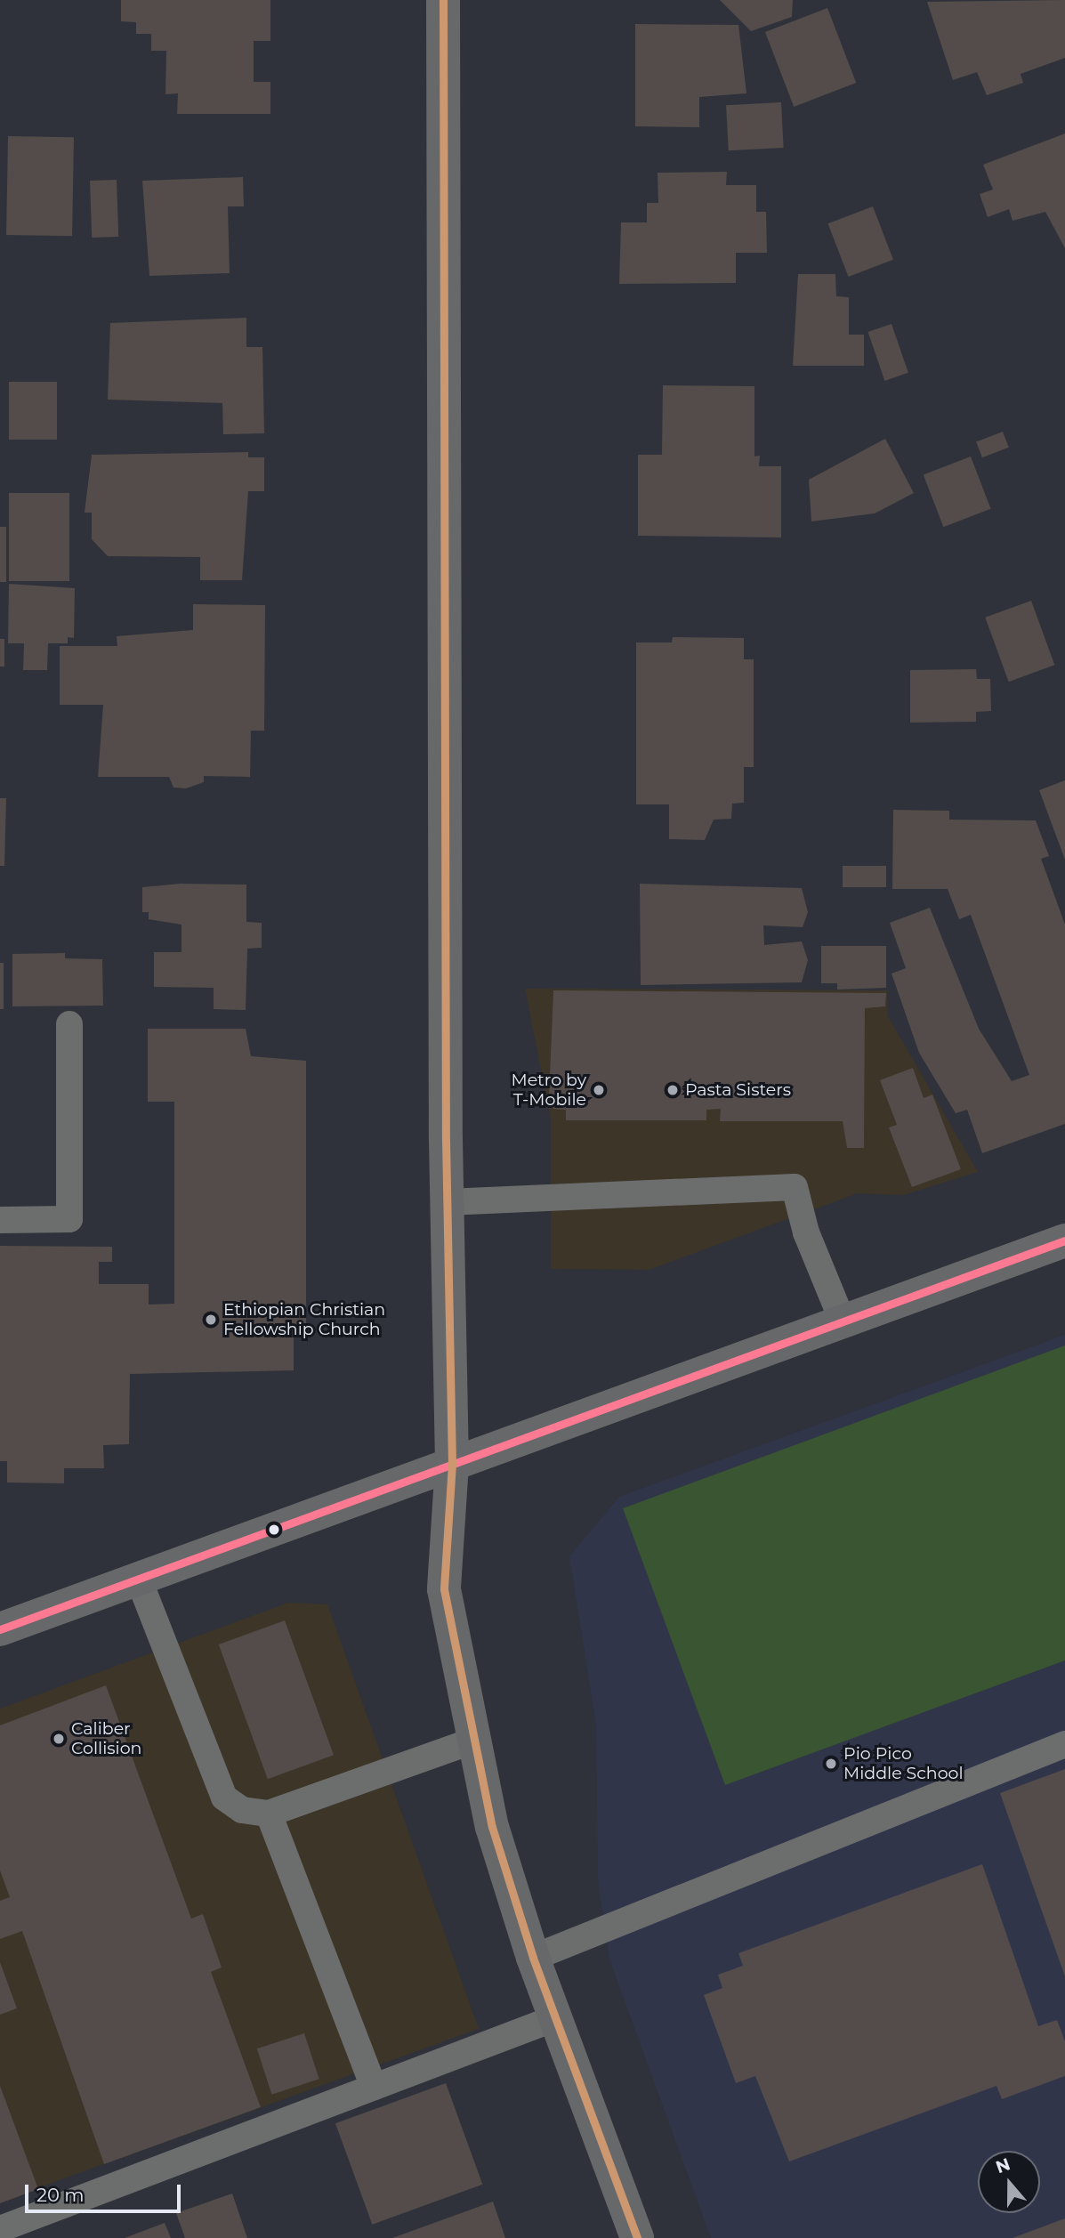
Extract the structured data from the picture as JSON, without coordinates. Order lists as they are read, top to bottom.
{
  "places": [
    "Metro by T-Mobile",
    "Pasta Sisters",
    "Ethiopian Christian Fellowship Church",
    "Caliber Collision",
    "Pio Pico Middle School"
  ],
  "scale_bar": "20 m",
  "north": "top"
}
